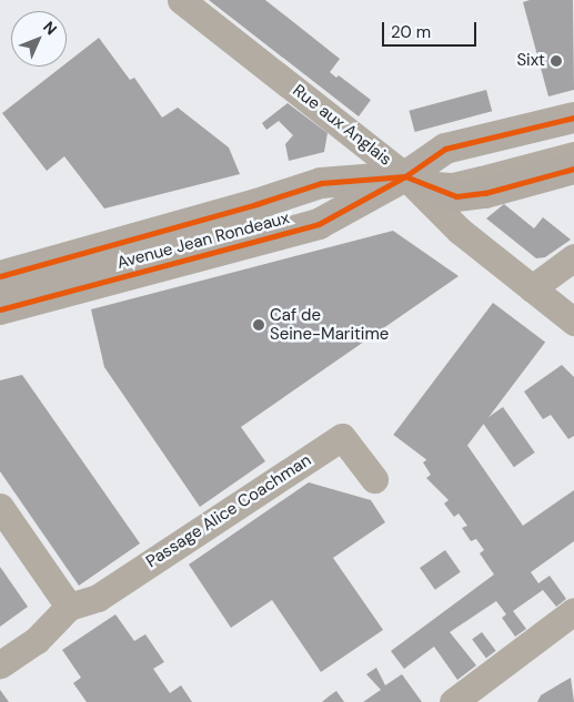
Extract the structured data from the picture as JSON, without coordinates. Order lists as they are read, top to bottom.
{
  "streets": {
    "main road": ["Avenue Jean Rondeaux"],
    "street": ["Rue aux Anglais", "Passage Alice Coachman"]
  },
  "crossings": [
    ["Rue aux Anglais", "Avenue Jean Rondeaux"]
  ],
  "places": ["Sixt", "Caf de Seine-Maritime"],
  "scale_bar": "20 m",
  "north": "top right"
}
